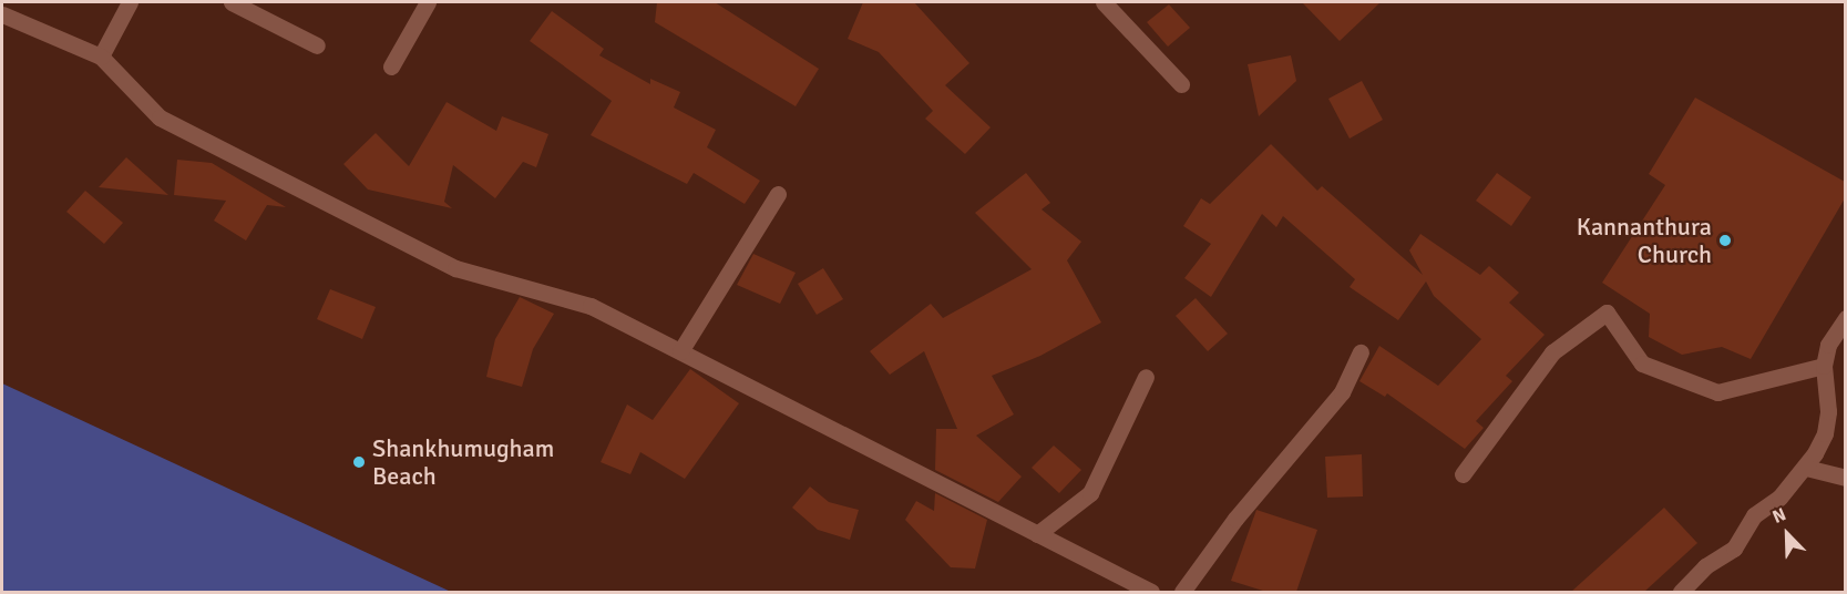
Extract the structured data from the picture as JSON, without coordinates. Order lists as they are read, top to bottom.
{
  "places": ["Kannanthura Church", "Shankhumugham Beach"],
  "north": "top left"
}
